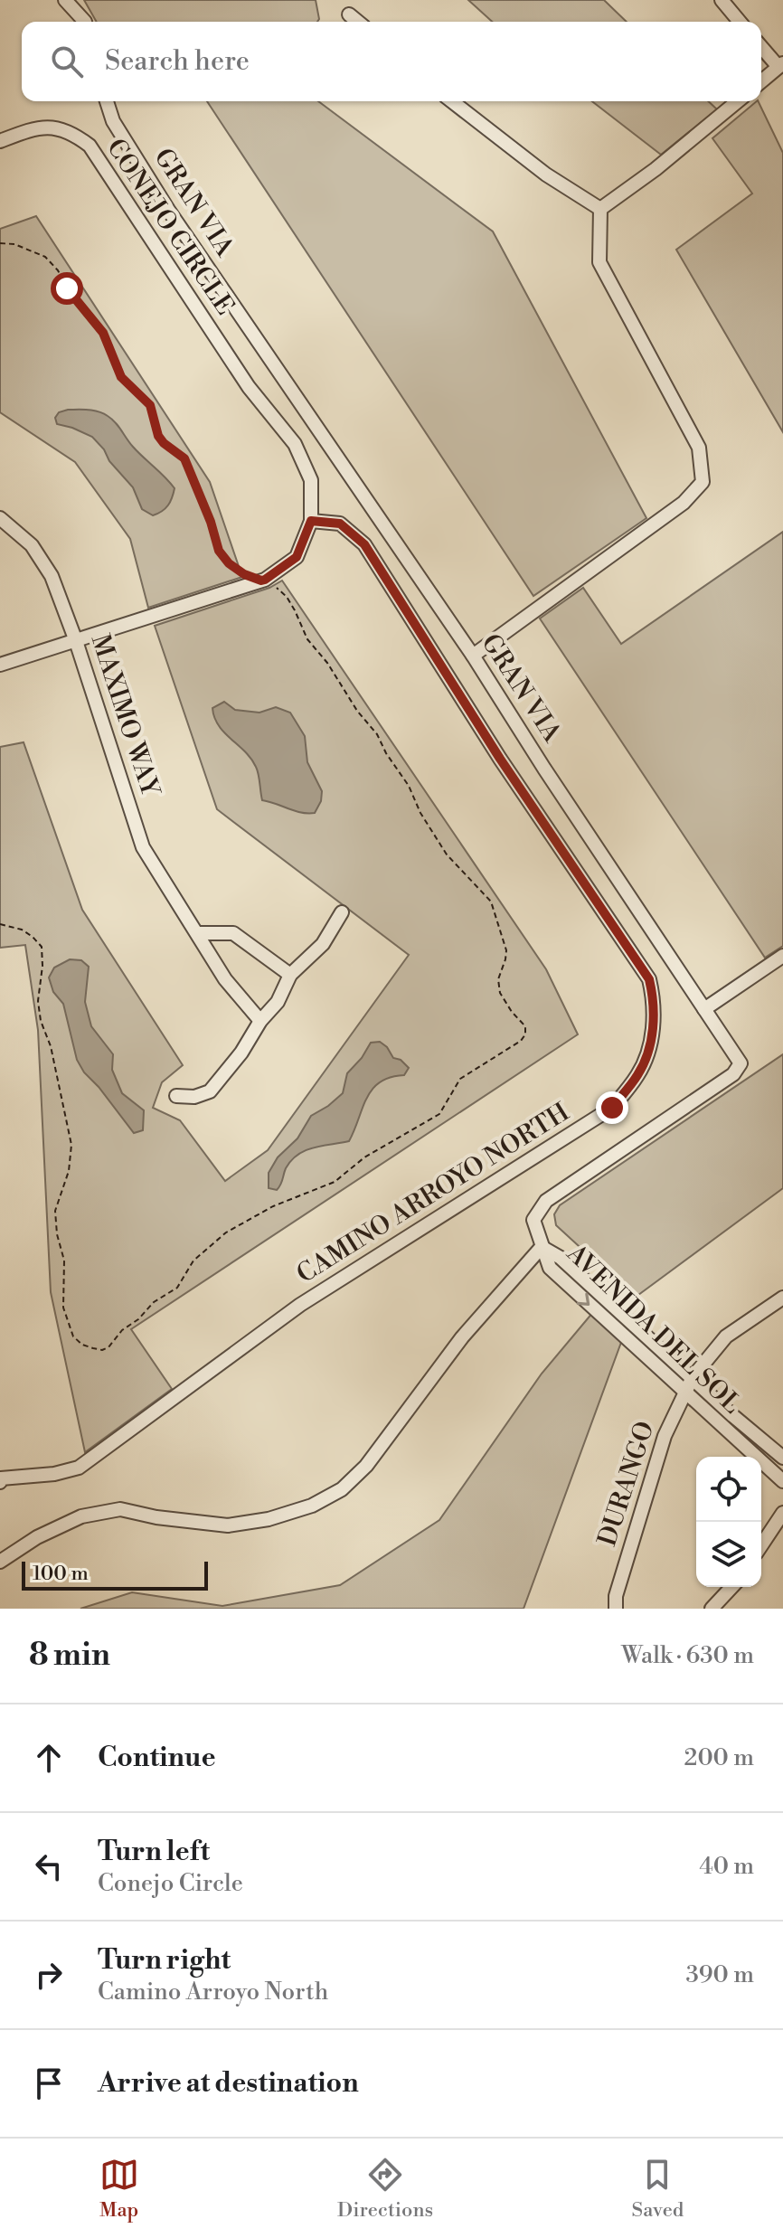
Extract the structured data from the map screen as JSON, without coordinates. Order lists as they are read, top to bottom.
{
  "streets": {
    "street": [
      "GRAN VIA",
      "CONEJO CIRCLE",
      "MAXIMO WAY",
      "CAMINO ARROYO NORTH",
      "AVENIDA DEL SOL",
      "DURANGO"
    ]
  },
  "crossings": [
    ["GRAN VIA", "AVENIDA DEL SOL"],
    ["CONEJO CIRCLE", "MAXIMO WAY"],
    ["CONEJO CIRCLE", "CAMINO ARROYO NORTH"],
    ["AVENIDA DEL SOL", "DURANGO"]
  ],
  "scale_bar": "100 m",
  "page": {
    "search": "Search here",
    "scale": "100 m",
    "heading": ["8 min", "Walk · 630 m"],
    "list": [
      ["Continue", "200 m"],
      ["Turn left", "Conejo Circle", "40 m"],
      ["Turn right", "Camino Arroyo North", "390 m"],
      "Arrive at destination"
    ],
    "nav": ["Map", "Directions", "Saved"]
  }
}
